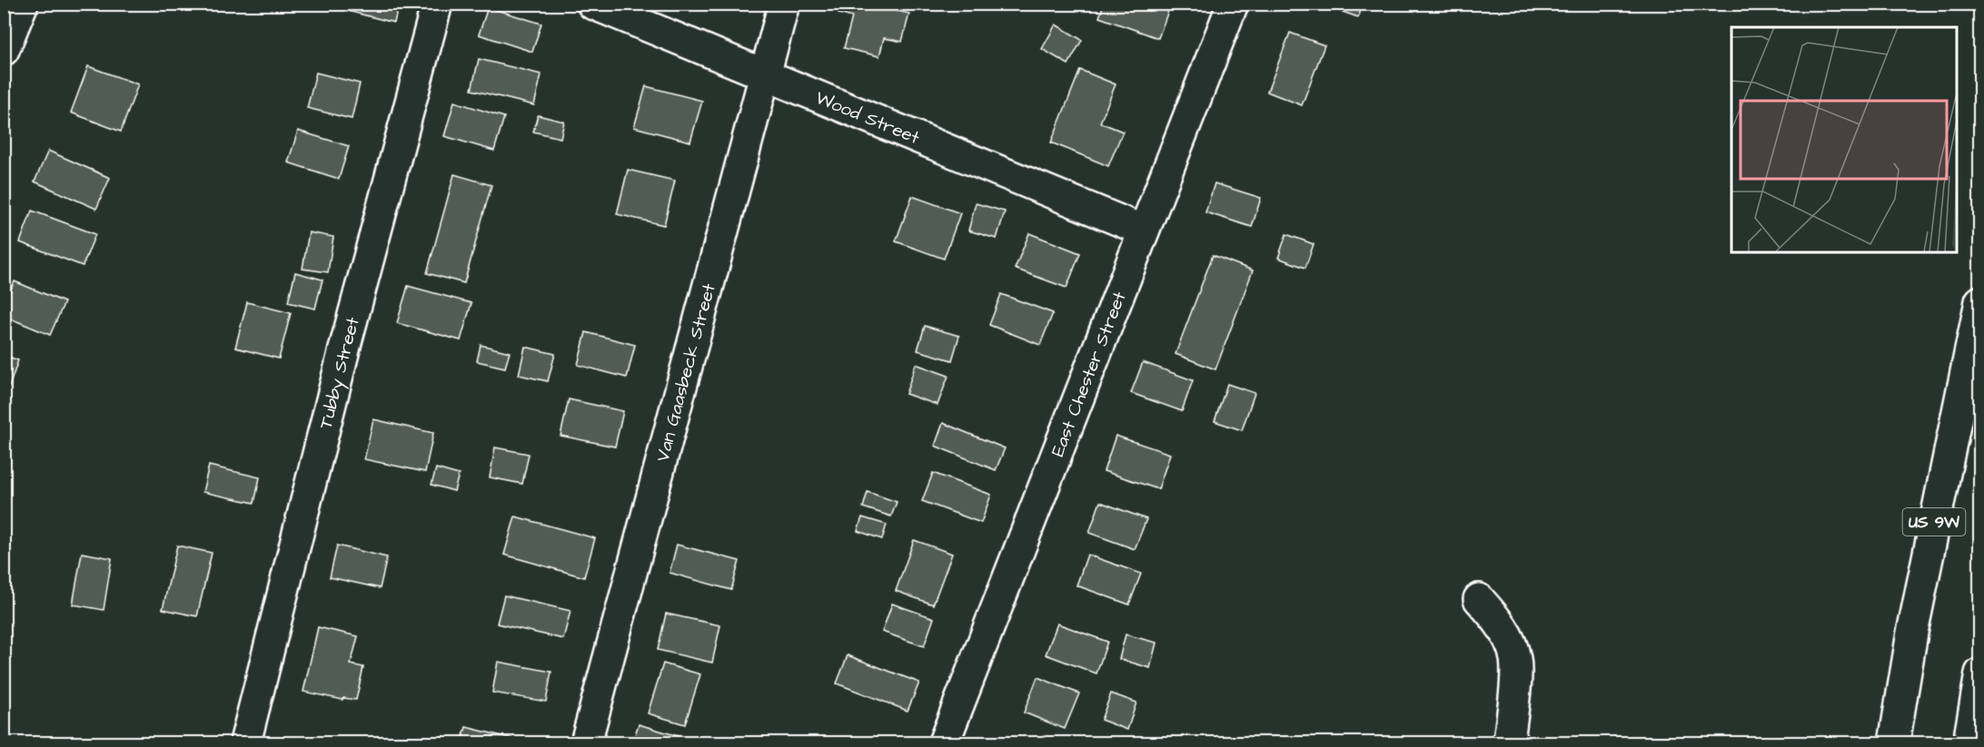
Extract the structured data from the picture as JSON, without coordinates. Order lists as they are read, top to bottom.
{
  "streets": {
    "street": [
      "Wood Street",
      "Tubby Street",
      "Van Gaasbeck Street",
      "East Chester Street",
      "US 9W"
    ]
  },
  "crossings": [
    ["Wood Street", "Van Gaasbeck Street"],
    ["Wood Street", "East Chester Street"]
  ]
}
